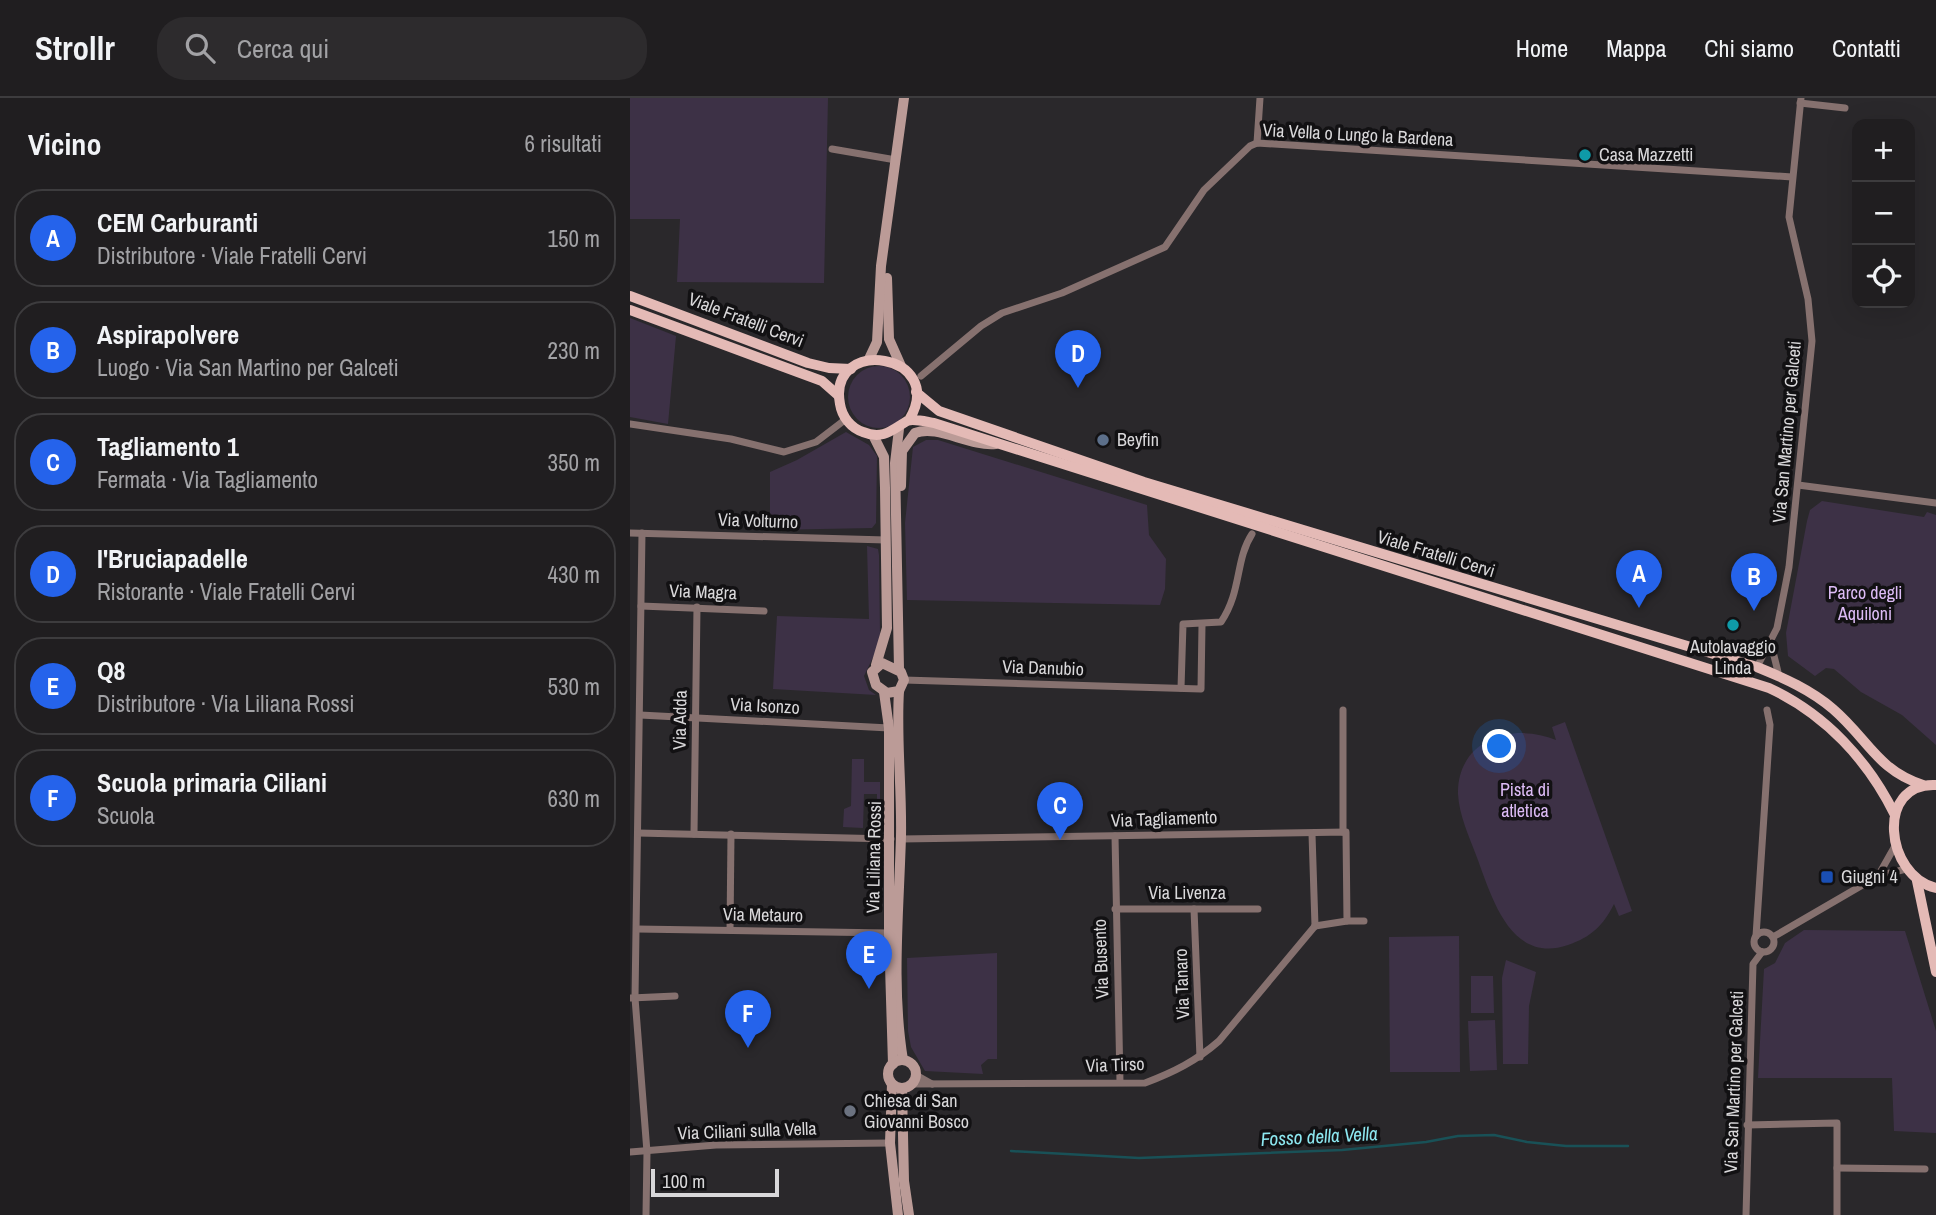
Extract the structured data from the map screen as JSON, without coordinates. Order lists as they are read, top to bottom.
{
  "streets": {
    "main road": ["Viale Fratelli Cervi"],
    "street": [
      "Via Vella o Lungo la Bardena",
      "Via San Martino per Galceti",
      "Via Volturno",
      "Via Magra",
      "Via Danubio",
      "Via Isonzo",
      "Via Adda",
      "Via Tagliamento",
      "Via Liliana Rossi",
      "Via Livenza",
      "Via Metauro",
      "Via Busento",
      "Via Tanaro",
      "Via Tirso",
      "Via Ciliani sulla Vella"
    ]
  },
  "crossings": [
    ["Via Vella o Lungo la Bardena", "Via San Martino per Galceti"],
    ["Viale Fratelli Cervi", "Via San Martino per Galceti"],
    ["Viale Fratelli Cervi", "Via Liliana Rossi"],
    ["Via Magra", "Via Adda"],
    ["Via Danubio", "Via Liliana Rossi"],
    ["Via Isonzo", "Via Adda"],
    ["Via Isonzo", "Via Liliana Rossi"],
    ["Via Adda", "Via Tagliamento"],
    ["Via Tagliamento", "Via Liliana Rossi"],
    ["Via Tagliamento", "Via Busento"],
    ["Via Liliana Rossi", "Via Metauro"],
    ["Via Livenza", "Via Busento"],
    ["Via Livenza", "Via Tanaro"],
    ["Via Busento", "Via Tirso"],
    ["Via Tanaro", "Via Tirso"]
  ],
  "water": ["Fosso della Vella"],
  "parks": ["Parco degli Aquiloni", "Pista di atletica"],
  "places": {
    "other": [
      "Casa Mazzetti",
      "Beyfin",
      "Autolavaggio Linda",
      "Chiesa di San Giovanni Bosco"
    ],
    "transit": ["Giugni 4"]
  },
  "scale_bar": "100 m",
  "page": {
    "header": "Strollr",
    "search": "Cerca qui",
    "nav": [
      "Home",
      "Mappa",
      "Chi siamo",
      "Contatti"
    ],
    "heading": ["Vicino", "6 risultati"],
    "map_buttons": ["+", "−"],
    "list": [
      {
        "mark": "A",
        "name": "CEM Carburanti",
        "note": "Distributore · Viale Fratelli Cervi",
        "value": "150 m"
      },
      {
        "mark": "B",
        "name": "Aspirapolvere",
        "note": "Luogo · Via San Martino per Galceti",
        "value": "230 m"
      },
      {
        "mark": "C",
        "name": "Tagliamento 1",
        "note": "Fermata · Via Tagliamento",
        "value": "350 m"
      },
      {
        "mark": "D",
        "name": "I'Bruciapadelle",
        "note": "Ristorante · Viale Fratelli Cervi",
        "value": "430 m"
      },
      {
        "mark": "E",
        "name": "Q8",
        "note": "Distributore · Via Liliana Rossi",
        "value": "530 m"
      },
      {
        "mark": "F",
        "name": "Scuola primaria Ciliani",
        "note": "Scuola",
        "value": "630 m"
      }
    ],
    "pins": [
      "D",
      "A",
      "B",
      "C",
      "E",
      "F"
    ],
    "scale": "100 m"
  }
}
